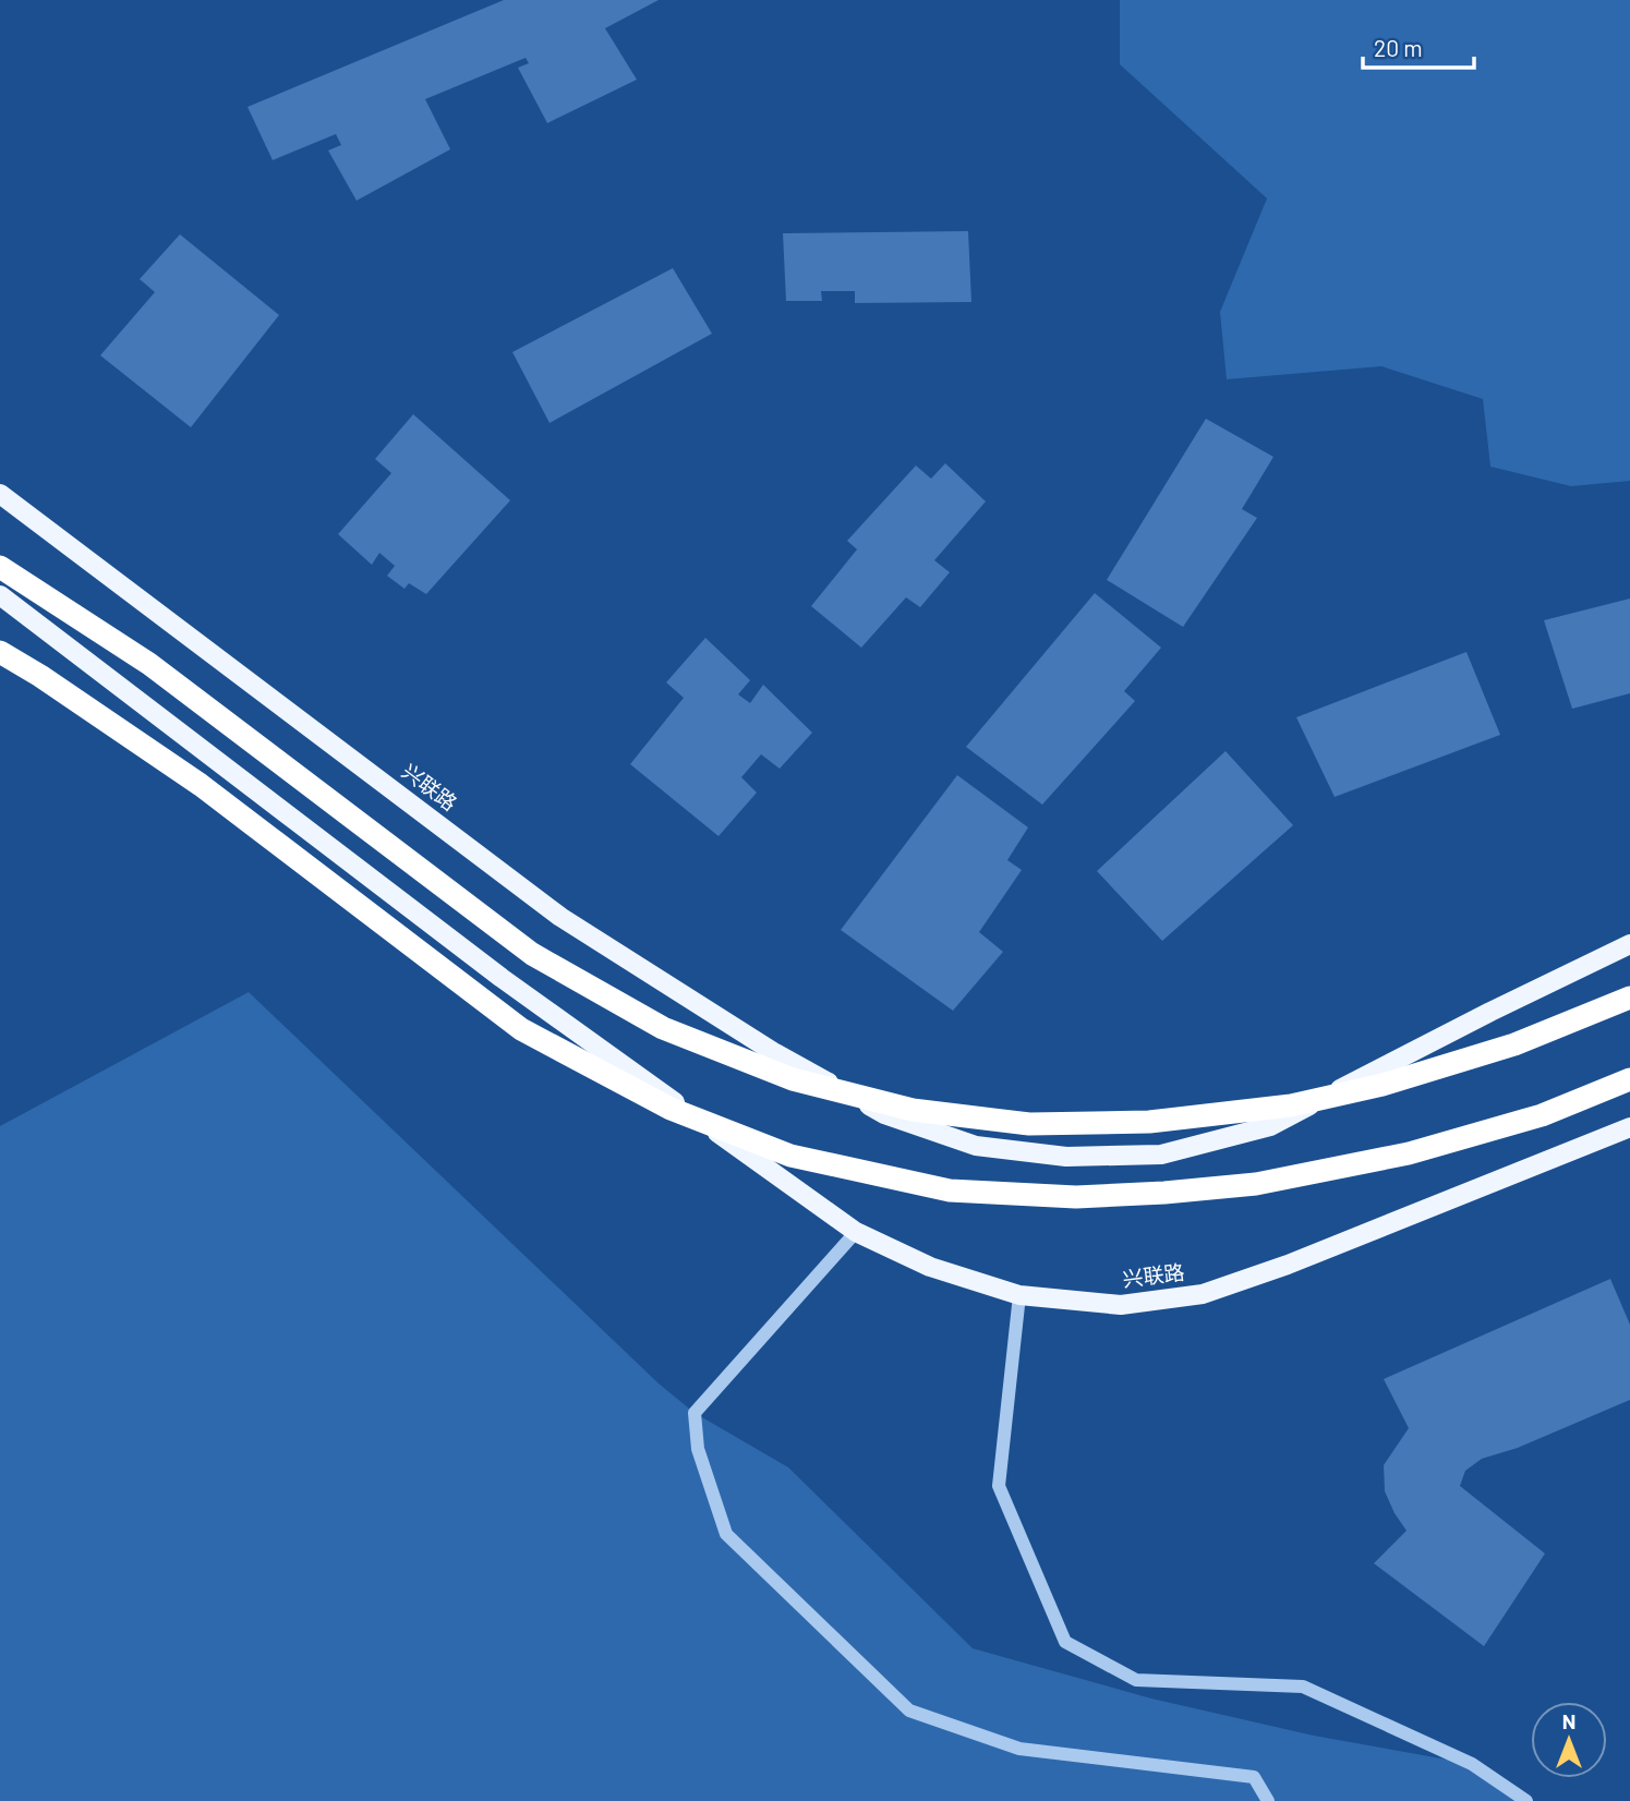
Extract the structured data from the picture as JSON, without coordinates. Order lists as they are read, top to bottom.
{
  "streets": {
    "main road": ["兴联路"]
  },
  "scale_bar": "20 m",
  "north": "top"
}
